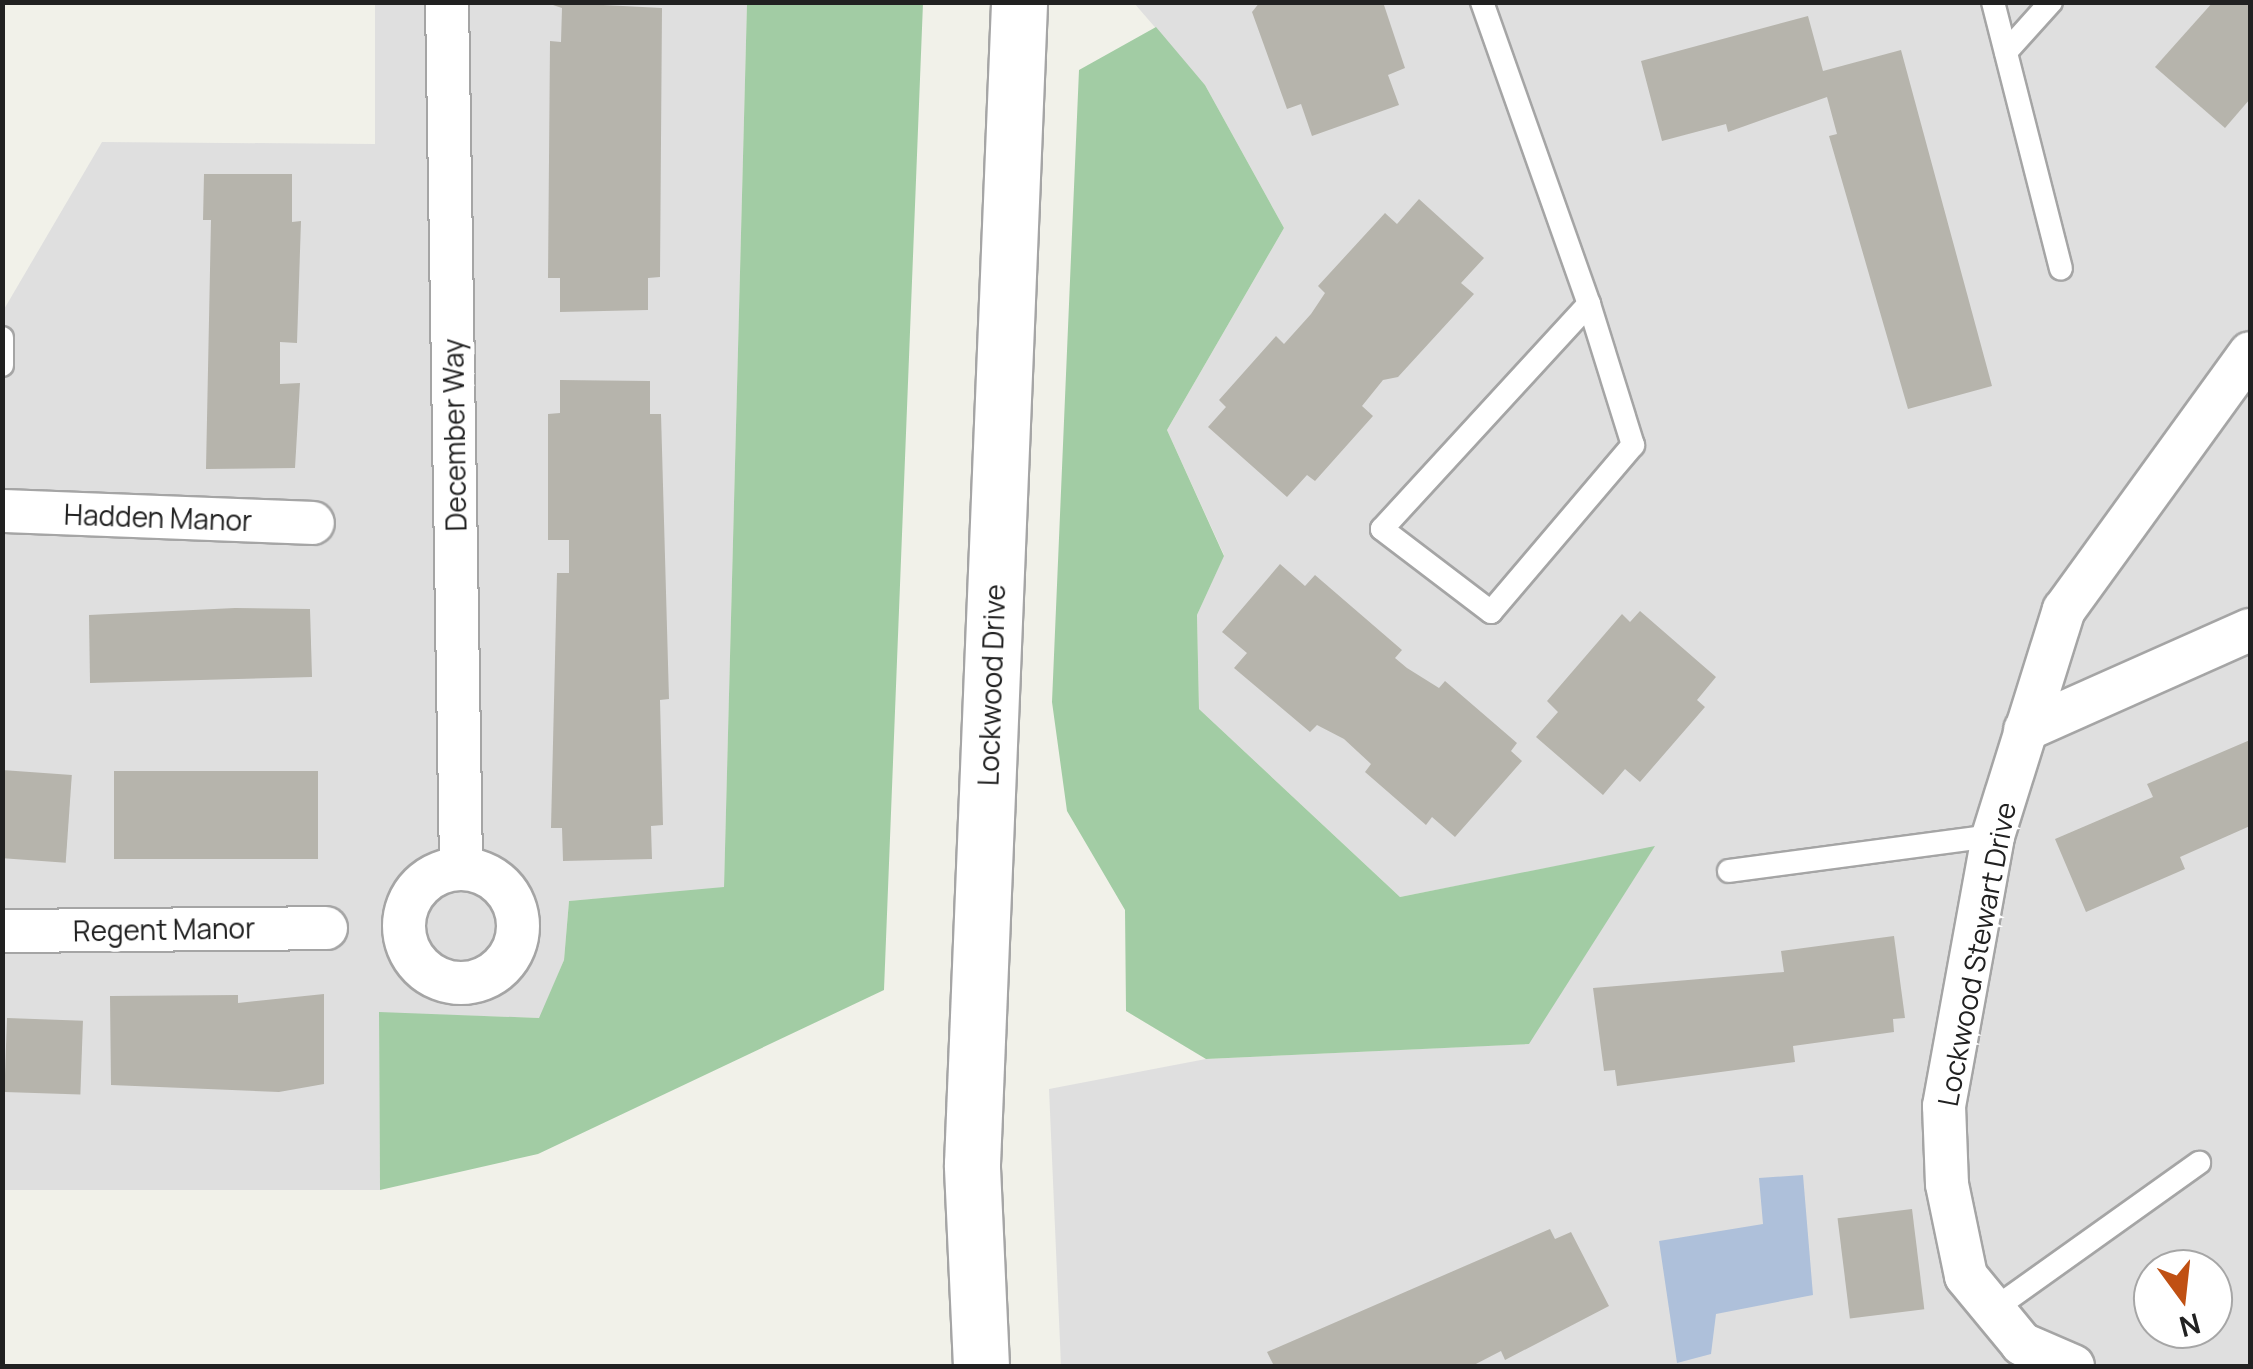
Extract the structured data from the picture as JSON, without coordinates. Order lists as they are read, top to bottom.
{
  "streets": {
    "street": [
      "December Way",
      "Hadden Manor",
      "Lockwood Drive",
      "Regent Manor",
      "Lockwood Stewart Drive"
    ]
  },
  "north": "bottom"
}
